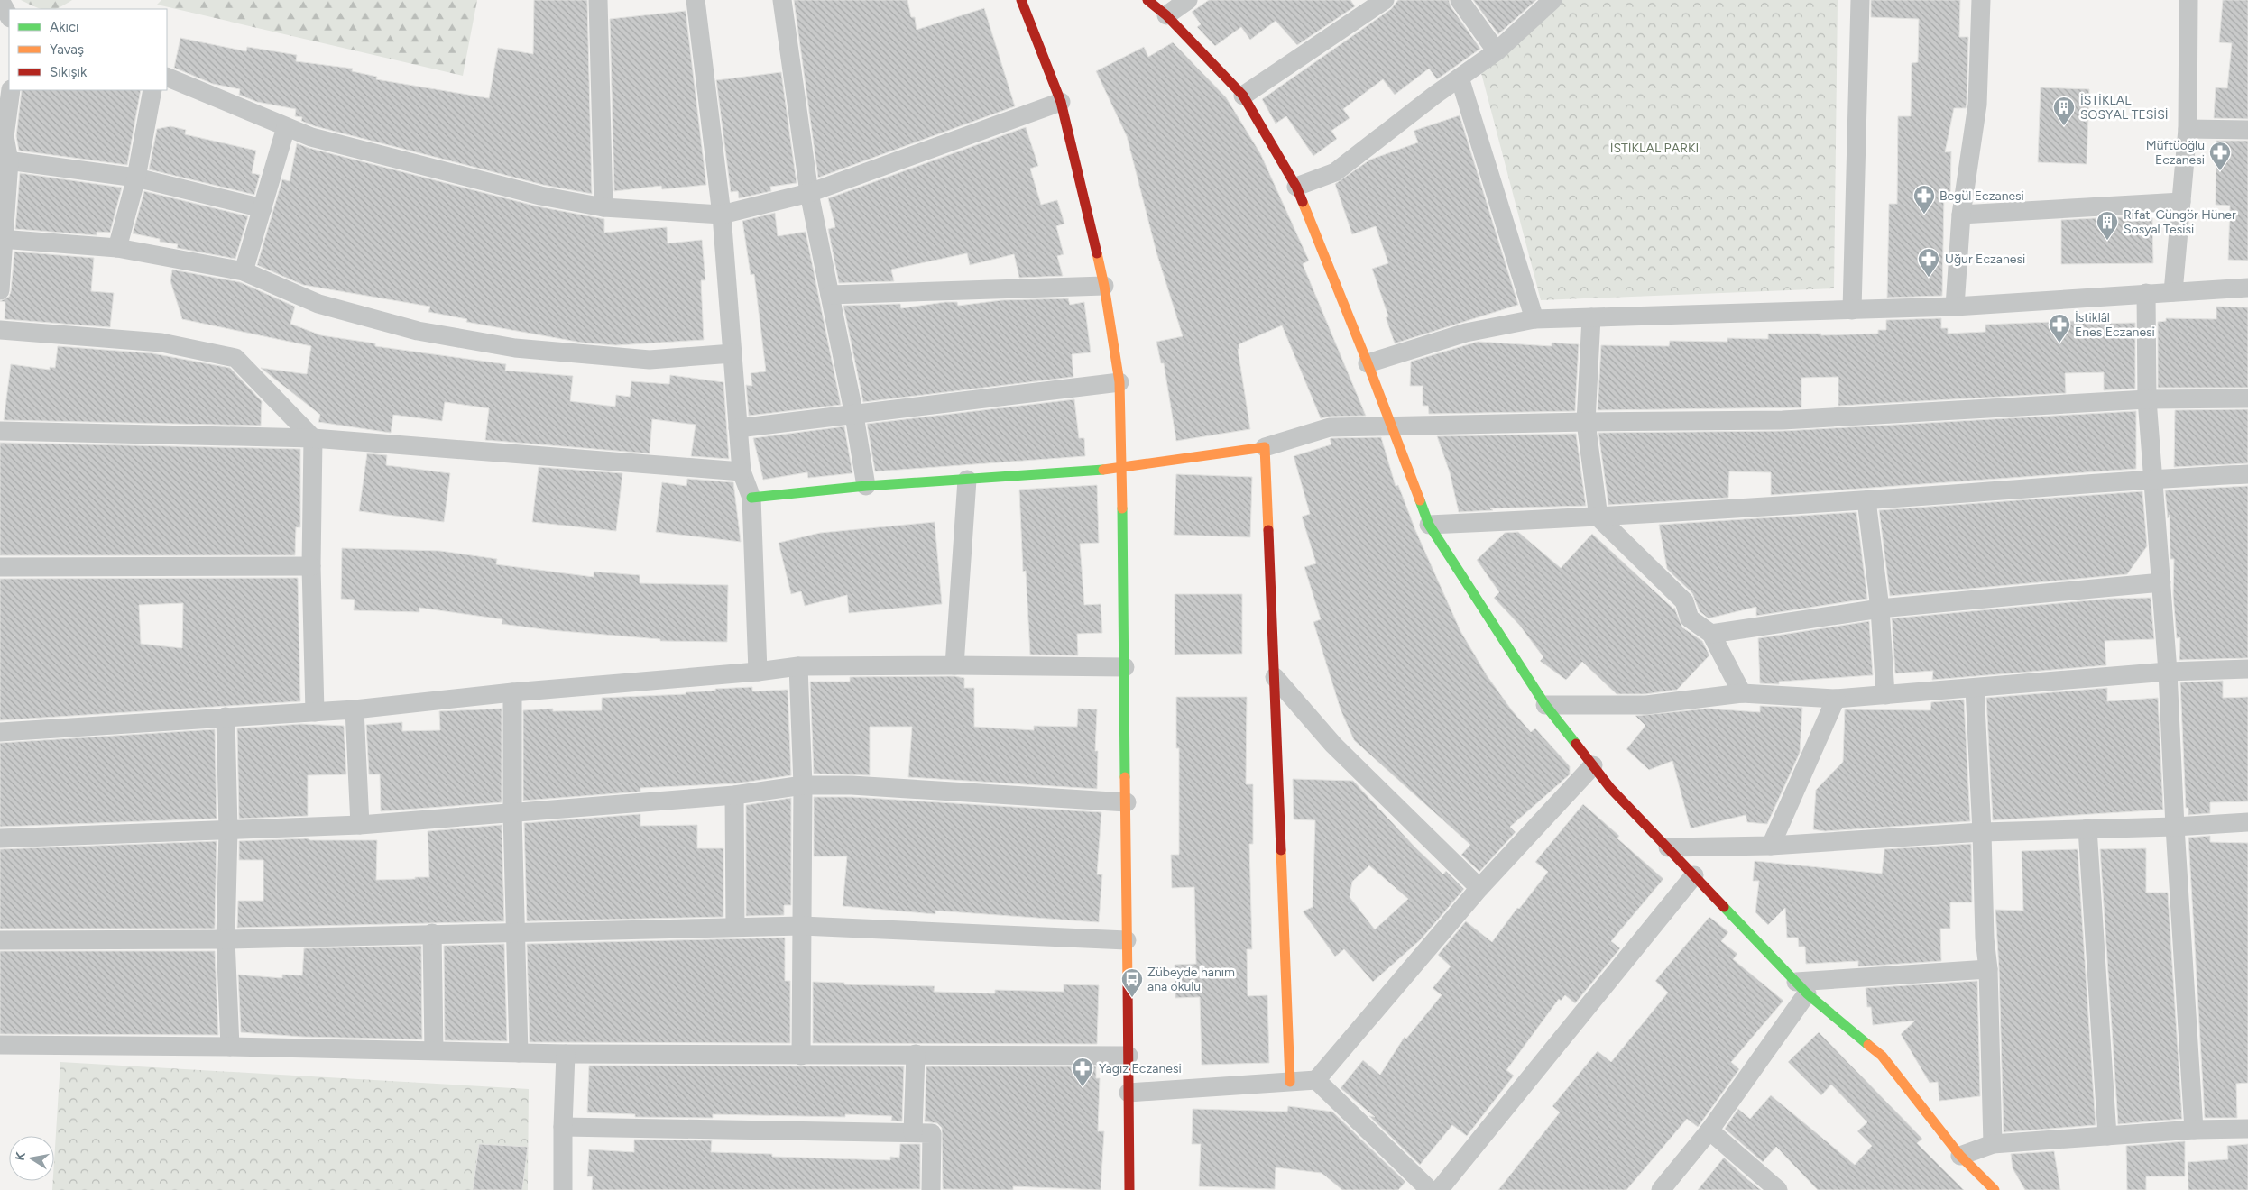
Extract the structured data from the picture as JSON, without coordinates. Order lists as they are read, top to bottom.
{
  "parks": ["İSTİKLAL PARKI"],
  "places": {
    "building": ["İSTİKLAL SOSYAL TESİSİ", "Rifat-Güngör Hüner Sosyal Tesisi"],
    "pharmacy": [
      "Müftüoğlu Eczanesi",
      "Begül Eczanesi",
      "Uğur Eczanesi",
      "İstiklâl Enes Eczanesi",
      "Yagız Eczanesi"
    ],
    "bus stop": ["Zübeyde hanım ana okulu"]
  },
  "legend": ["Akıcı", "Yavaş", "Sıkışık"],
  "north": "left"
}
